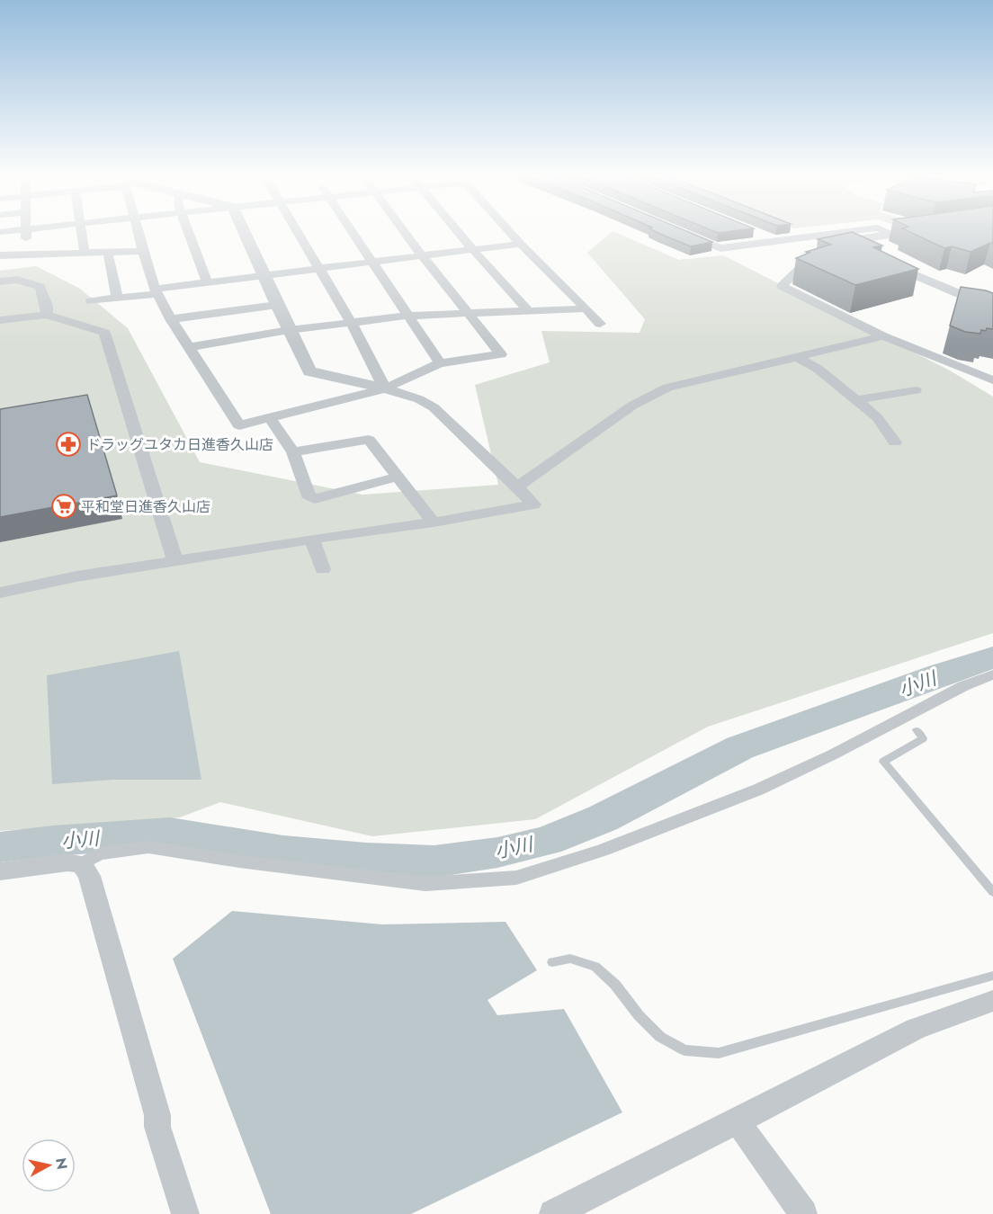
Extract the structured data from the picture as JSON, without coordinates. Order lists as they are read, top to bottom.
{
  "water": ["小川"],
  "places": {
    "pharmacy": ["ドラッグユタカ日進香久山店"],
    "supermarket": ["平和堂日進香久山店"]
  },
  "north": "right"
}
